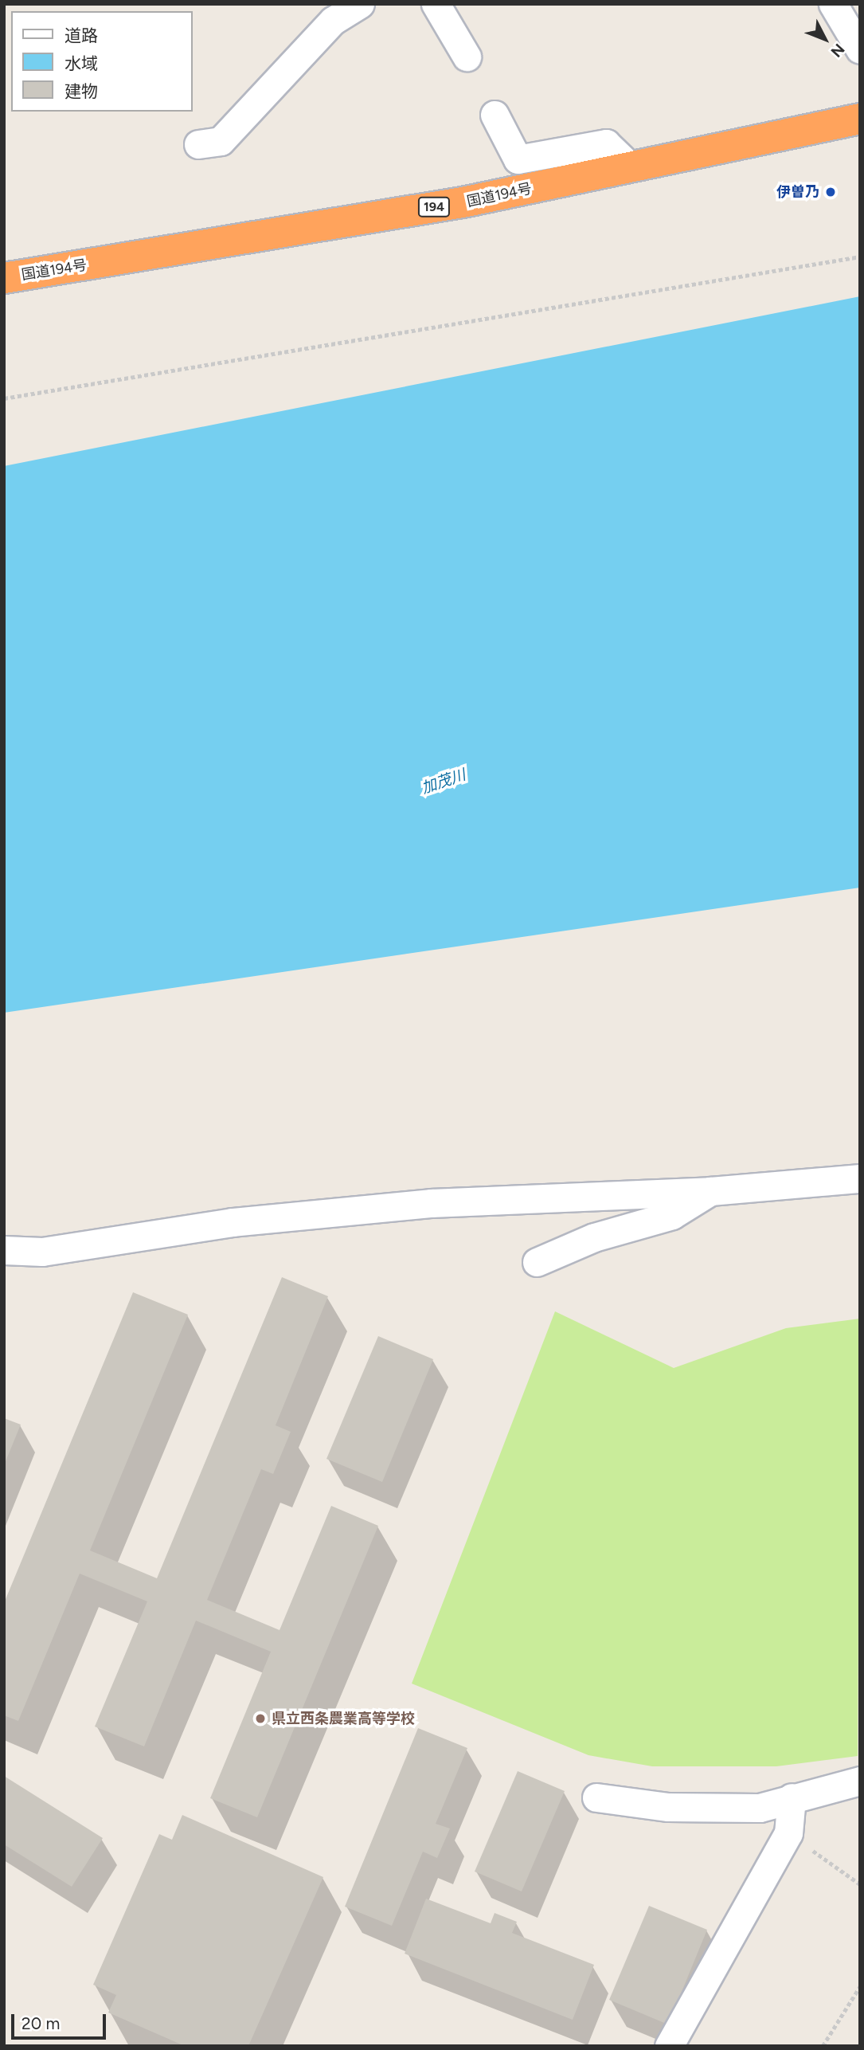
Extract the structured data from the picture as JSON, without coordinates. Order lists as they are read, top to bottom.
{
  "streets": {
    "highway": ["国道194号", "194"]
  },
  "water": ["加茂川"],
  "places": ["伊曽乃", "県立西条農業高等学校"],
  "legend": ["道路", "水域", "建物"],
  "scale_bar": "20 m",
  "north": "bottom right"
}
